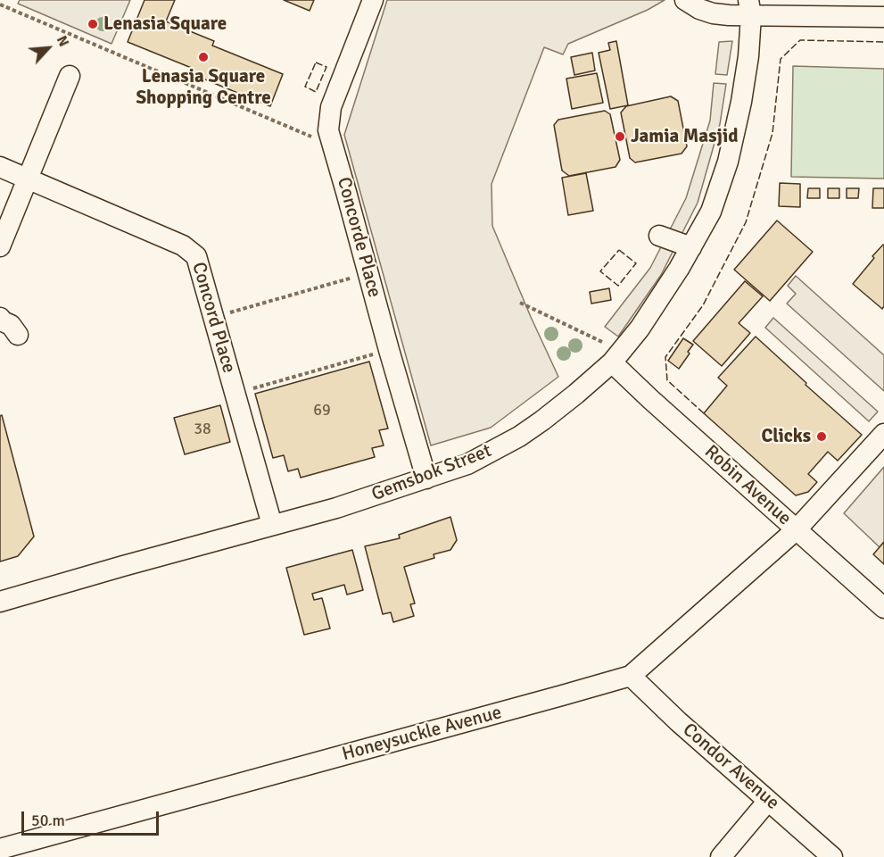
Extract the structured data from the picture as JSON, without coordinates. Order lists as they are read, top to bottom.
{
  "streets": {
    "street": [
      "Concorde Place",
      "Concord Place",
      "Gemsbok Street",
      "Robin Avenue",
      "Honeysuckle Avenue",
      "Condor Avenue"
    ]
  },
  "crossings": [
    ["Concorde Place", "Gemsbok Street"],
    ["Concord Place", "Gemsbok Street"],
    ["Gemsbok Street", "Robin Avenue"],
    ["Robin Avenue", "Honeysuckle Avenue"],
    ["Honeysuckle Avenue", "Condor Avenue"]
  ],
  "places": [
    "Lenasia Square",
    "Lenasia Square Shopping Centre",
    "Jamia Masjid",
    "Clicks"
  ],
  "house_numbers": ["69", "38"],
  "scale_bar": "50 m",
  "north": "top right"
}
